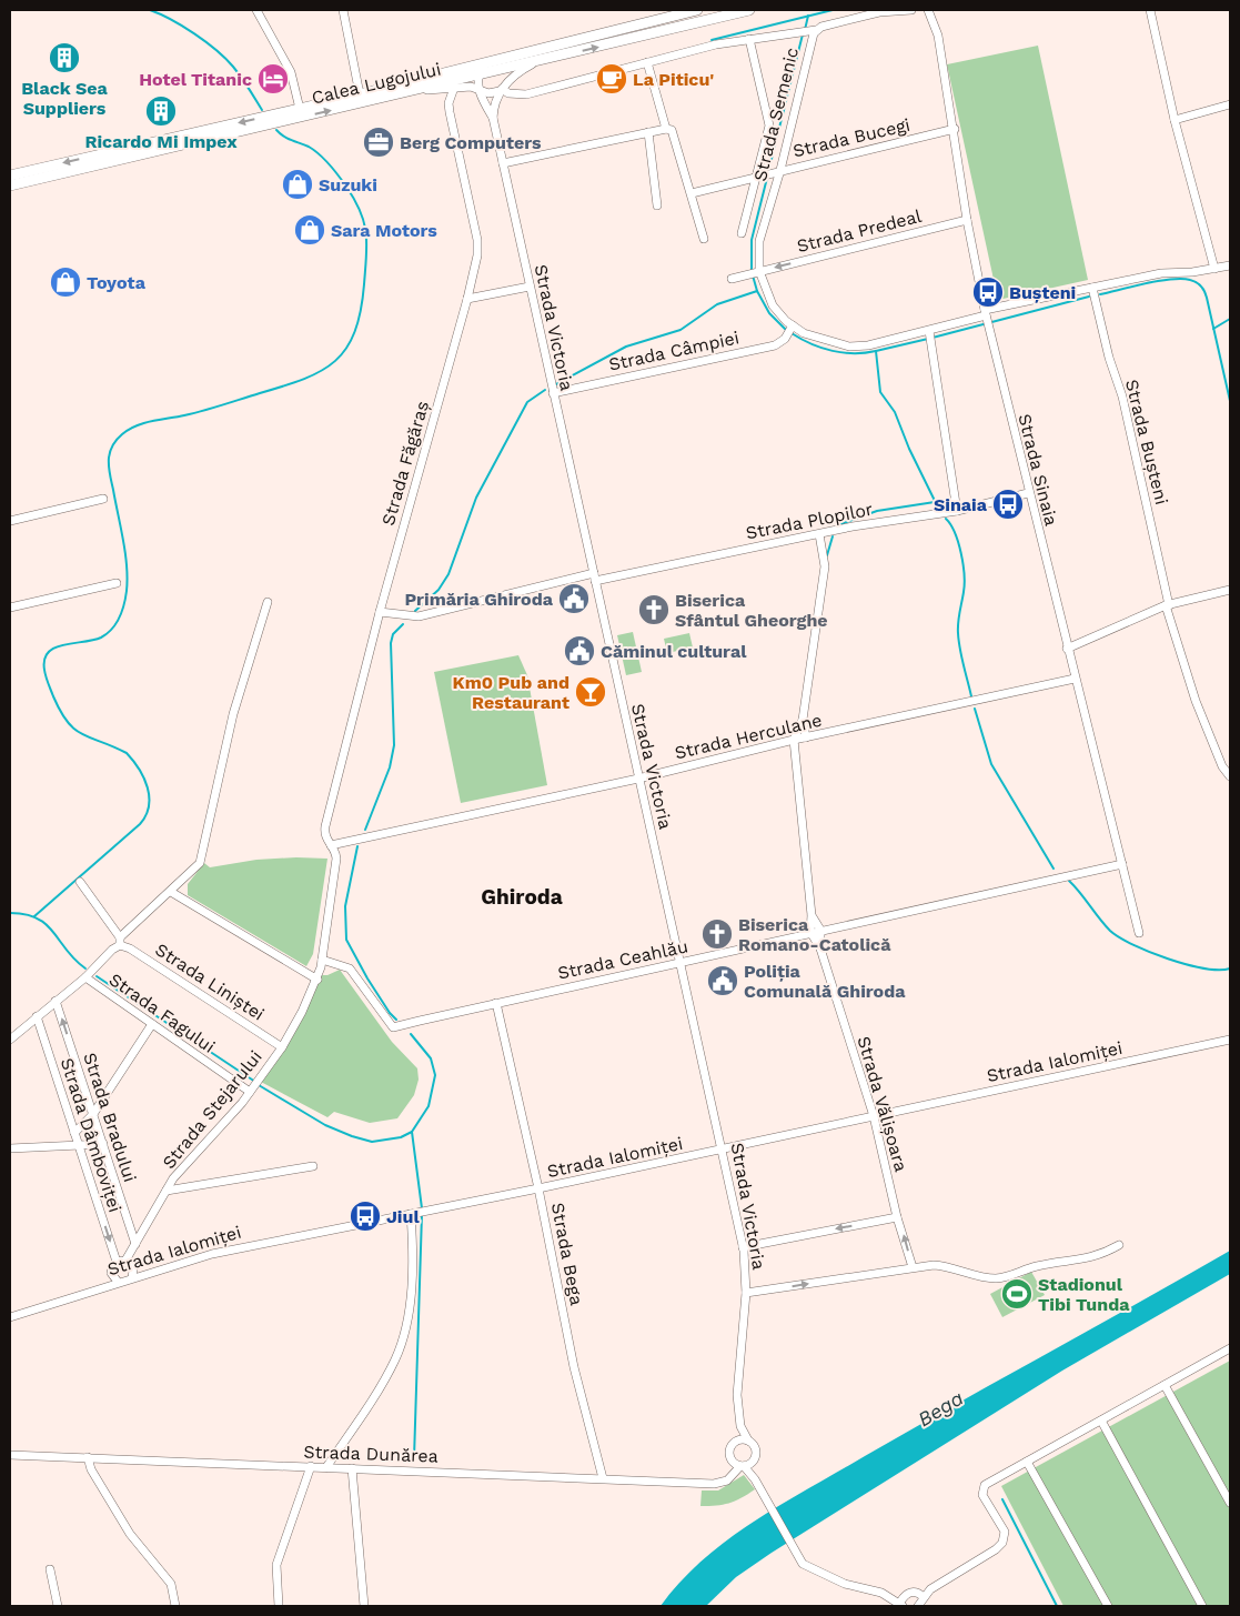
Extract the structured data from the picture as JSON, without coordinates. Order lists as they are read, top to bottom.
{
  "streets": {
    "main road": ["Calea Lugojului"],
    "street": [
      "Strada Semenic",
      "Strada Bucegi",
      "Strada Predeal",
      "Strada Victoria",
      "Strada Câmpiei",
      "Strada Bușteni",
      "Strada Făgăraș",
      "Strada Sinaia",
      "Strada Plopilor",
      "Strada Herculane",
      "Strada Ceahlău",
      "Strada Liniștei",
      "Strada Fagului",
      "Strada Ialomiței",
      "Strada Vălișoara",
      "Strada Stejarului",
      "Strada Bradului",
      "Strada Dâmboviței",
      "Strada Bega",
      "Strada Dunărea"
    ]
  },
  "crossings": [
    ["Calea Lugojului", "Strada Victoria"],
    ["Strada Semenic", "Strada Bucegi"],
    ["Strada Semenic", "Strada Predeal"],
    ["Strada Bucegi", "Strada Sinaia"],
    ["Strada Predeal", "Strada Sinaia"],
    ["Strada Victoria", "Strada Câmpiei"],
    ["Strada Victoria", "Strada Plopilor"],
    ["Strada Victoria", "Strada Herculane"],
    ["Strada Victoria", "Strada Ceahlău"],
    ["Strada Victoria", "Strada Ialomiței"],
    ["Strada Făgăraș", "Strada Plopilor"],
    ["Strada Făgăraș", "Strada Herculane"],
    ["Strada Făgăraș", "Strada Stejarului"],
    ["Strada Sinaia", "Strada Plopilor"],
    ["Strada Sinaia", "Strada Herculane"],
    ["Strada Sinaia", "Strada Ceahlău"],
    ["Strada Herculane", "Strada Stejarului"],
    ["Strada Ceahlău", "Strada Vălișoara"],
    ["Strada Ceahlău", "Strada Stejarului"],
    ["Strada Ceahlău", "Strada Bega"],
    ["Strada Liniștei", "Strada Stejarului"],
    ["Strada Fagului", "Strada Stejarului"],
    ["Strada Ialomiței", "Strada Vălișoara"],
    ["Strada Ialomiței", "Strada Stejarului"],
    ["Strada Ialomiței", "Strada Dâmboviței"],
    ["Strada Ialomiței", "Strada Bega"],
    ["Strada Stejarului", "Strada Bradului"],
    ["Strada Stejarului", "Strada Dâmboviței"],
    ["Strada Bega", "Strada Dunărea"]
  ],
  "one_way": ["Strada Predeal", "Strada Bradului", "Strada Dâmboviței"],
  "districts": ["Ghiroda"],
  "water": ["Bega"],
  "places": {
    "building": ["Black Sea Suppliers", "Ricardo Mi Impex"],
    "hotel": ["Hotel Titanic"],
    "cafe": ["La Piticu'"],
    "office": ["Berg Computers"],
    "shop": ["Suzuki", "Sara Motors", "Toyota"],
    "bus stop": ["Bușteni", "Sinaia", "Jiul"],
    "public building": ["Primăria Ghiroda", "Căminul cultural", "Poliția Comunală Ghiroda"],
    "church": ["Biserica Sfântul Gheorghe", "Biserica Romano-Catolică"],
    "bar": ["Km0 Pub and Restaurant"],
    "sports": ["Stadionul Tibi Tunda"]
  }
}
